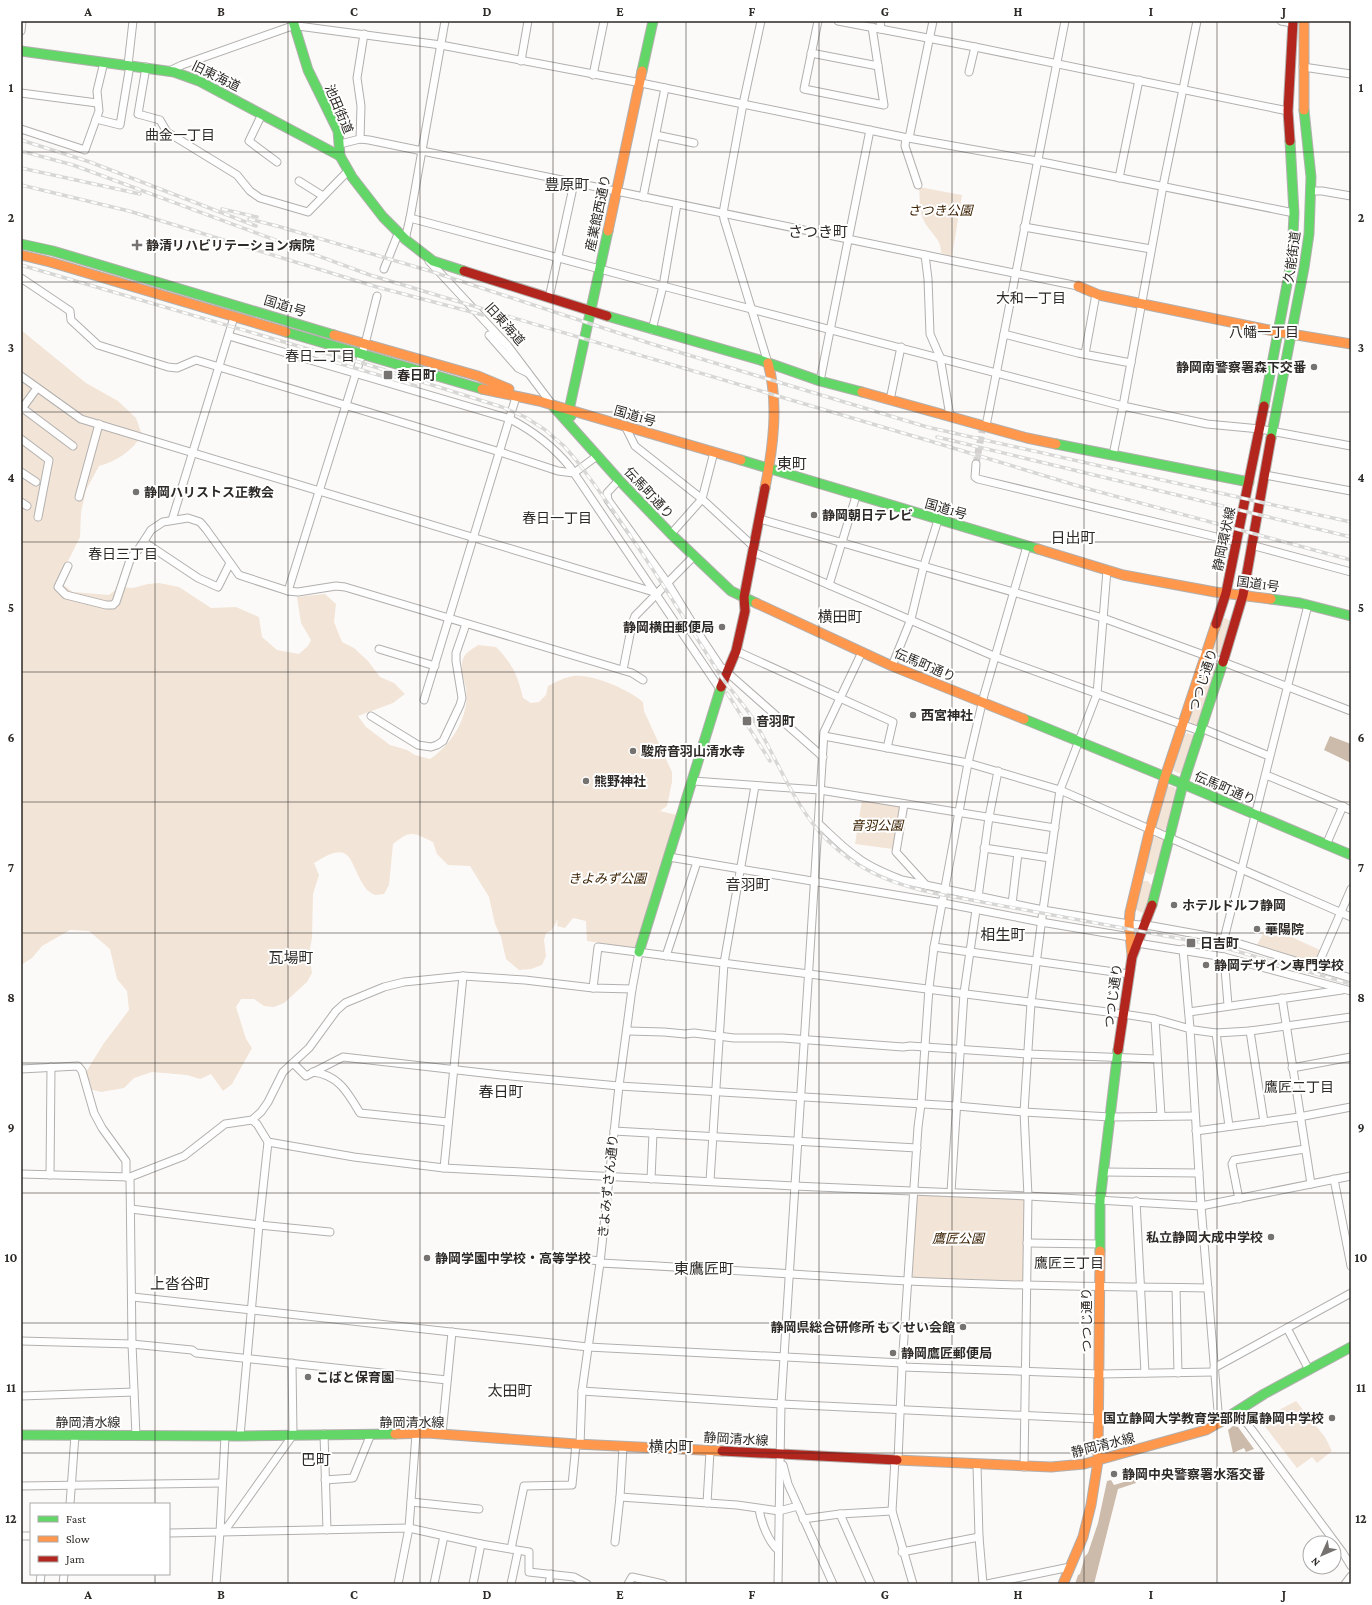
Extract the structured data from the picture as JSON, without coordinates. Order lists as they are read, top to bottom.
{
  "streets": {
    "main road": [
      "旧東海道",
      "池田街道",
      "産業館西通り",
      "久能街道",
      "国道1号",
      "伝馬町通り",
      "静岡環状線",
      "つつじ通り",
      "静岡清水線"
    ],
    "street": ["きよみずさん通り"]
  },
  "crossings": [
    ["旧東海道", "池田街道"],
    ["旧東海道", "国道1号"],
    ["旧東海道", "伝馬町通り"],
    ["池田街道", "産業館西通り"],
    ["池田街道", "久能街道"],
    ["池田街道", "静岡環状線"],
    ["産業館西通り", "国道1号"],
    ["久能街道", "静岡環状線"],
    ["国道1号", "伝馬町通り"],
    ["国道1号", "静岡環状線"],
    ["国道1号", "つつじ通り"],
    ["伝馬町通り", "つつじ通り"],
    ["静岡環状線", "つつじ通り"],
    ["つつじ通り", "静岡清水線"],
    ["きよみずさん通り", "静岡清水線"]
  ],
  "districts": [
    "曲金一丁目",
    "豊原町",
    "さつき町",
    "大和一丁目",
    "八幡一丁目",
    "春日二丁目",
    "東町",
    "春日一丁目",
    "日出町",
    "春日三丁目",
    "横田町",
    "音羽町",
    "相生町",
    "瓦場町",
    "鷹匠二丁目",
    "春日町",
    "鷹匠三丁目",
    "東鷹匠町",
    "上沓谷町",
    "太田町",
    "横内町",
    "巴町"
  ],
  "parks": [
    "さつき公園",
    "音羽公園",
    "きよみず公園",
    "鷹匠公園"
  ],
  "places": {
    "health": ["静清リハビリテーション病院"],
    "other": [
      "静岡南警察署森下交番",
      "静岡ハリストス正教会",
      "静岡朝日テレビ",
      "静岡横田郵便局",
      "西宮神社",
      "駿府音羽山清水寺",
      "熊野神社",
      "ホテルドルフ静岡",
      "華陽院",
      "静岡デザイン専門学校",
      "私立静岡大成中学校",
      "静岡学園中学校・高等学校",
      "静岡県総合研修所 もくせい会館",
      "静岡鷹匠郵便局",
      "こばと保育園",
      "国立静岡大学教育学部附属静岡中学校",
      "静岡中央警察署水落交番"
    ],
    "transit": ["春日町", "音羽町", "日吉町"]
  },
  "legend": ["Fast", "Slow", "Jam"],
  "north": "bottom left",
  "grid": {
    "columns": [
      "A",
      "B",
      "C",
      "D",
      "E",
      "F",
      "G",
      "H",
      "I",
      "J"
    ],
    "rows": [
      "1",
      "2",
      "3",
      "4",
      "5",
      "6",
      "7",
      "8",
      "9",
      "10",
      "11",
      "12"
    ]
  }
}
